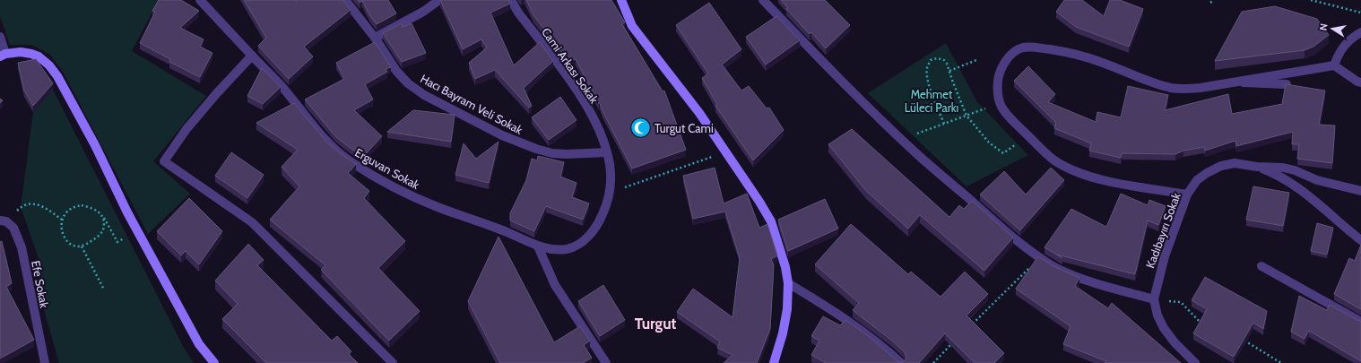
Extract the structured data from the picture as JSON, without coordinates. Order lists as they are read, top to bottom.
{
  "streets": {
    "street": [
      "Cami Arkası Sokak",
      "Hacı Bayram Veli Sokak",
      "Erguvan Sokak",
      "Kadıbayırı Sokak",
      "Efe Sokak"
    ]
  },
  "crossings": [
    ["Cami Arkası Sokak", "Hacı Bayram Veli Sokak"],
    ["Cami Arkası Sokak", "Erguvan Sokak"]
  ],
  "districts": ["Turgut"],
  "parks": ["Mehmet Lüleci Parkı"],
  "places": {
    "mosque": ["Turgut Cami"]
  },
  "north": "left"
}
